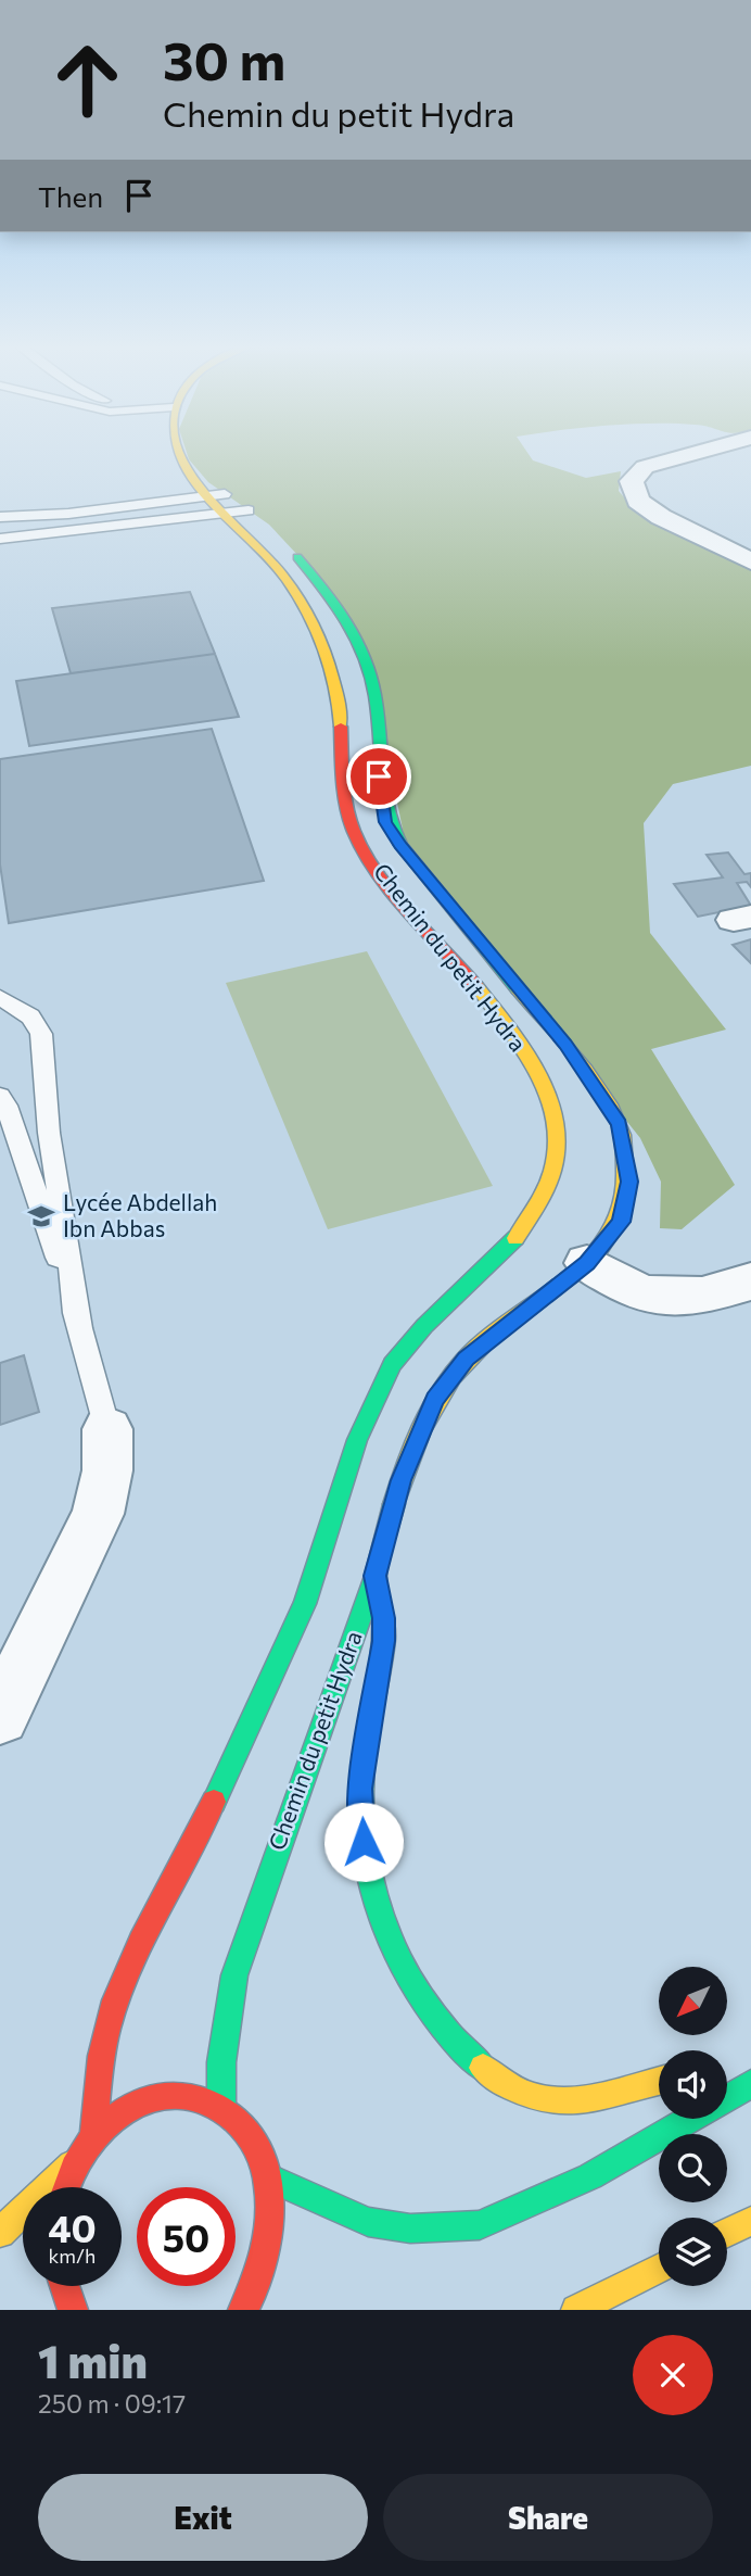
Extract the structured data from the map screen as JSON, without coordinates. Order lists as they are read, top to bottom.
{
  "streets": {
    "main road": ["Chemin du petit Hydra"]
  },
  "places": {
    "school or university": ["Lycée Abdellah Ibn Abbas"]
  },
  "north": "bottom left",
  "page": {
    "turn": ["30 m", "Chemin du petit Hydra"],
    "then": "Then",
    "speed": "40 km/h",
    "limit": "50",
    "heading": ["1 min", "250 m · 09:17"],
    "buttons": ["Exit", "Share"]
  }
}
